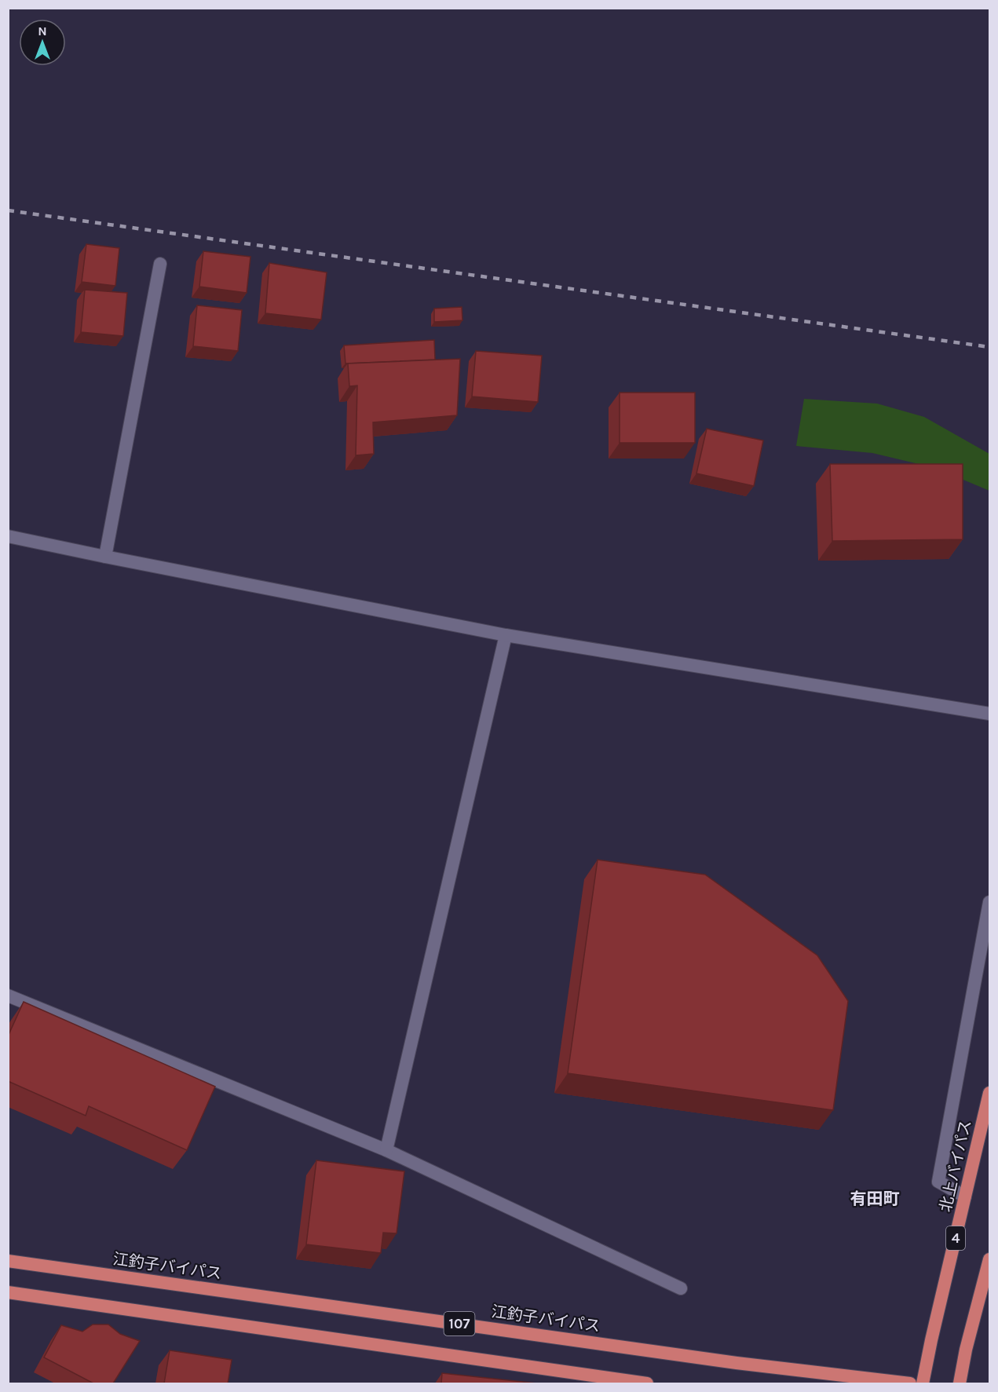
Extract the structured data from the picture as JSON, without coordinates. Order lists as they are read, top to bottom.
{
  "streets": {
    "highway": [
      "北上バイパス",
      "4",
      "江釣子バイパス",
      "107"
    ]
  },
  "districts": ["有田町"],
  "north": "top"
}
